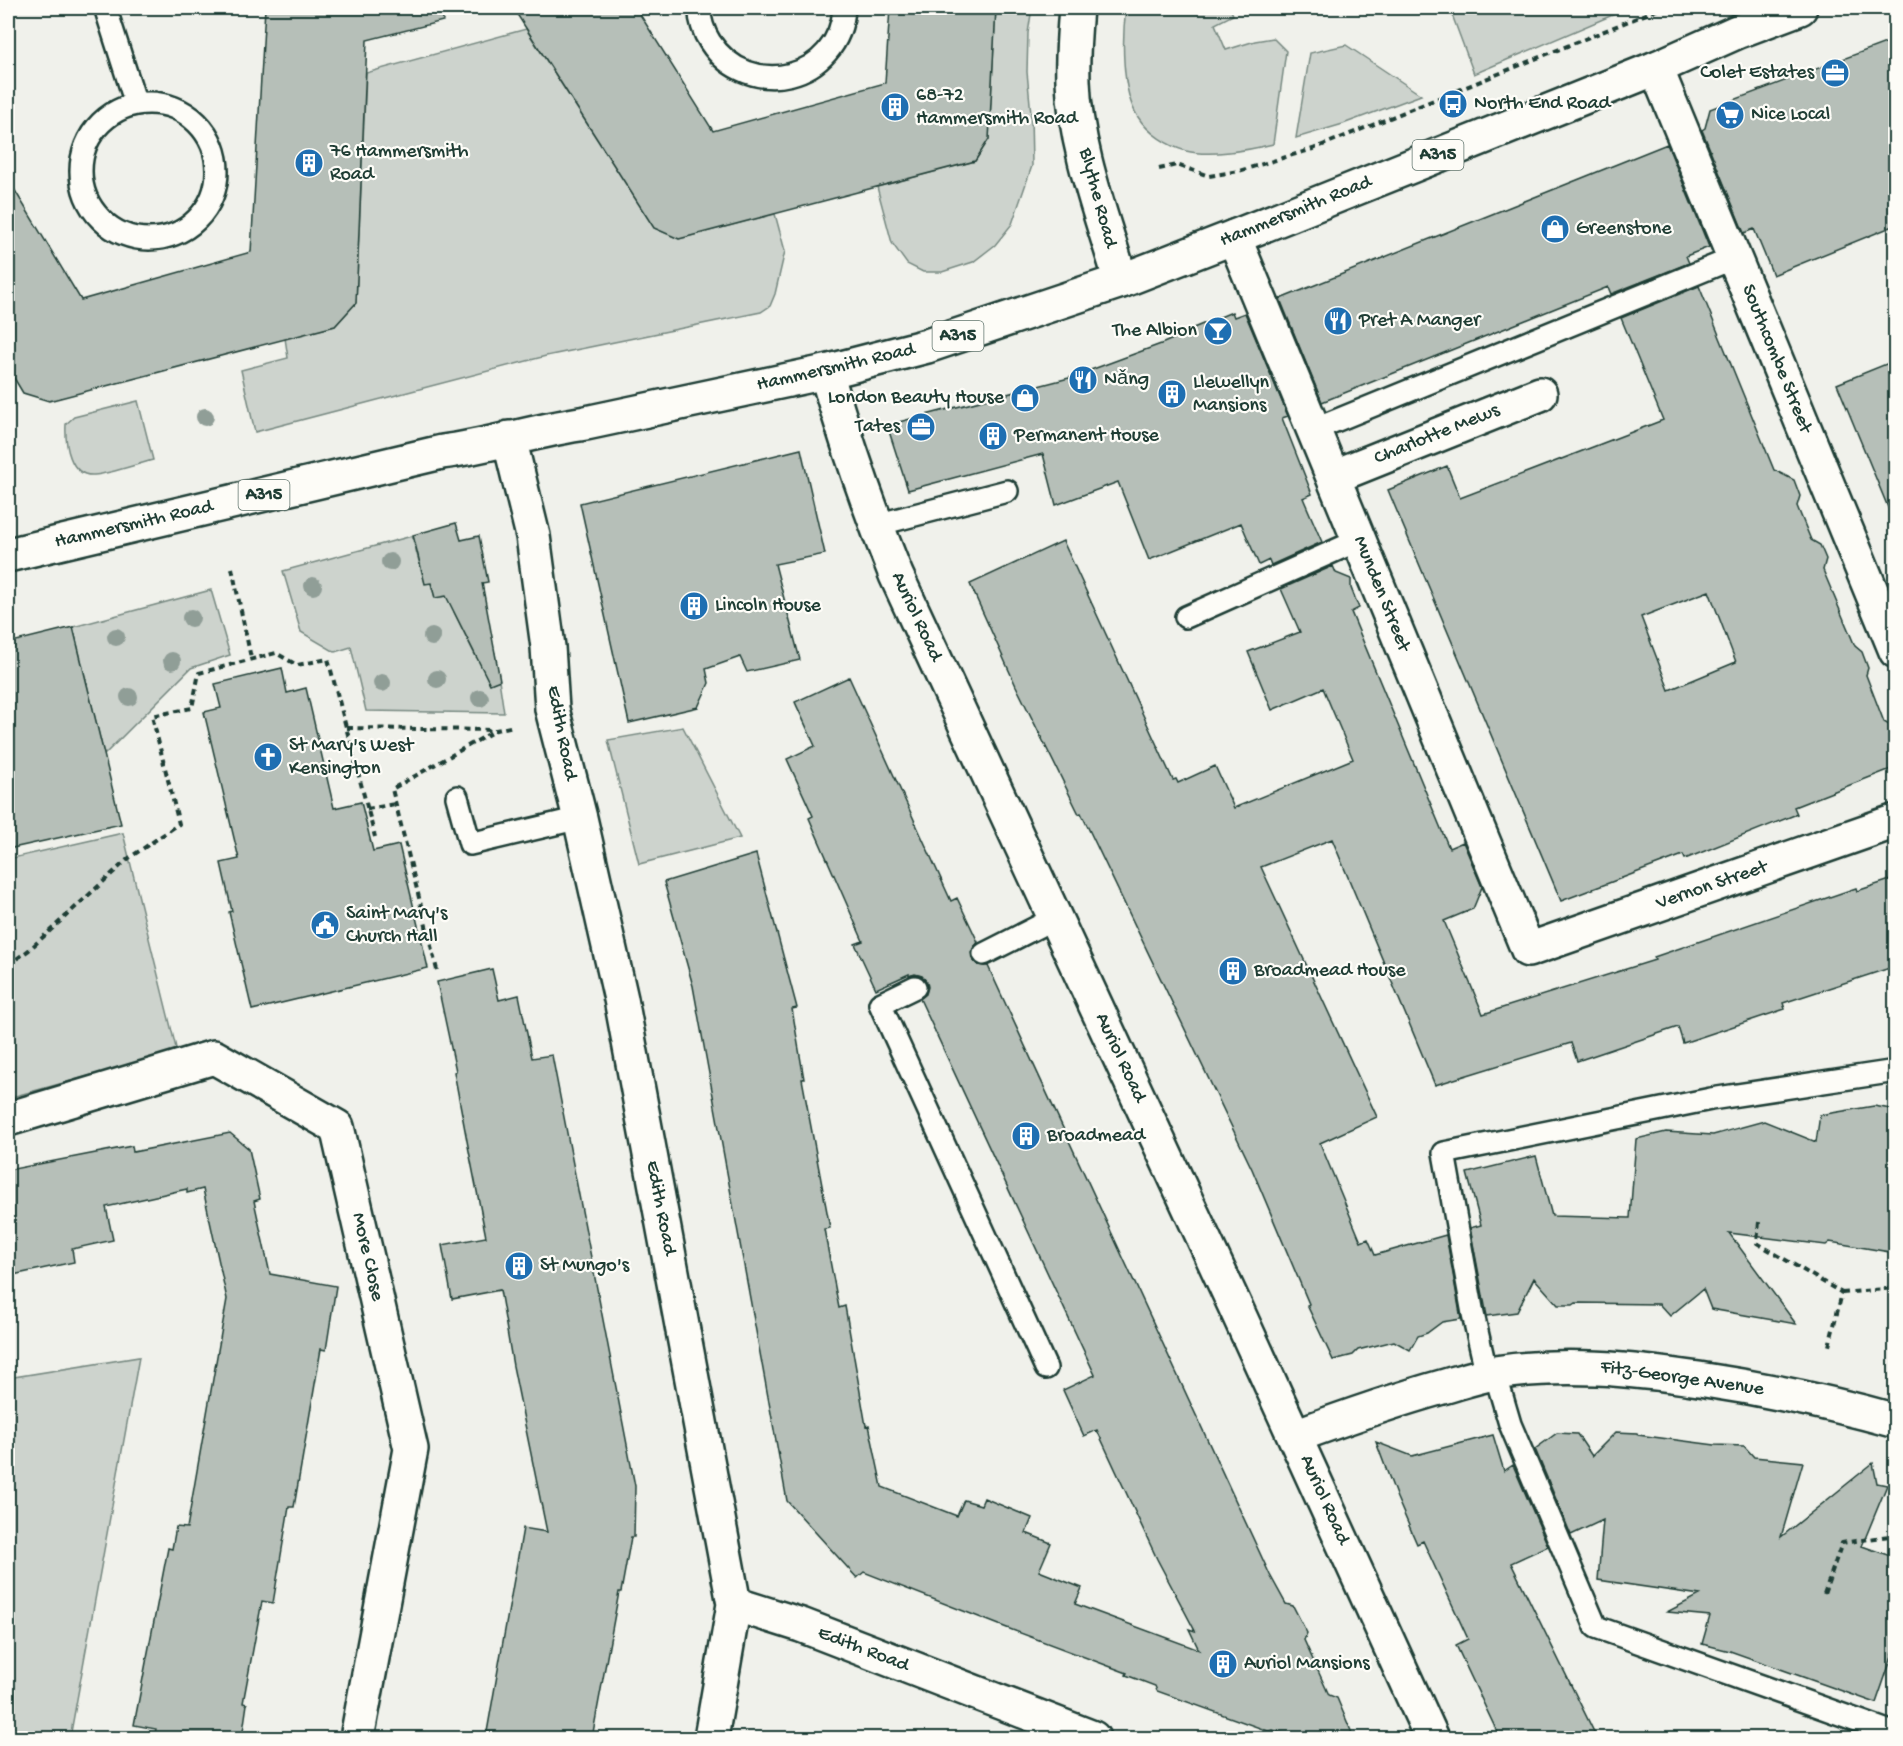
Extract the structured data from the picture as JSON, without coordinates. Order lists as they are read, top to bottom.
{
  "streets": {
    "street": [
      "A315",
      "Blythe Road",
      "Hammersmith Road",
      "Southcombe Street",
      "Charlotte Mews",
      "Munden Street",
      "Auriol Road",
      "Edith Road",
      "Vernon Street",
      "More Close",
      "Fitz-George Avenue"
    ]
  },
  "crossings": [
    ["Blythe Road", "Hammersmith Road"],
    ["Hammersmith Road", "Southcombe Street"],
    ["Hammersmith Road", "Munden Street"],
    ["Hammersmith Road", "Auriol Road"],
    ["Hammersmith Road", "Edith Road"],
    ["Charlotte Mews", "Munden Street"],
    ["Munden Street", "Vernon Street"],
    ["Auriol Road", "Fitz-George Avenue"]
  ],
  "places": {
    "office": ["Colet Estates", "Tates"],
    "bus stop": ["North End Road"],
    "building": [
      "68-72 Hammersmith Road",
      "76 Hammersmith Road",
      "Llewellyn Mansions",
      "Permanent House",
      "Lincoln House",
      "Broadmead House",
      "Broadmead",
      "St Mungo's",
      "Auriol Mansions"
    ],
    "supermarket": ["Nice Local"],
    "shop": ["Greenstone", "London Beauty House"],
    "restaurant": ["Pret A Manger", "Nǎng"],
    "bar": ["The Albion"],
    "church": ["St Mary's West Kensington"],
    "public building": ["Saint Mary's Church Hall"]
  }
}
